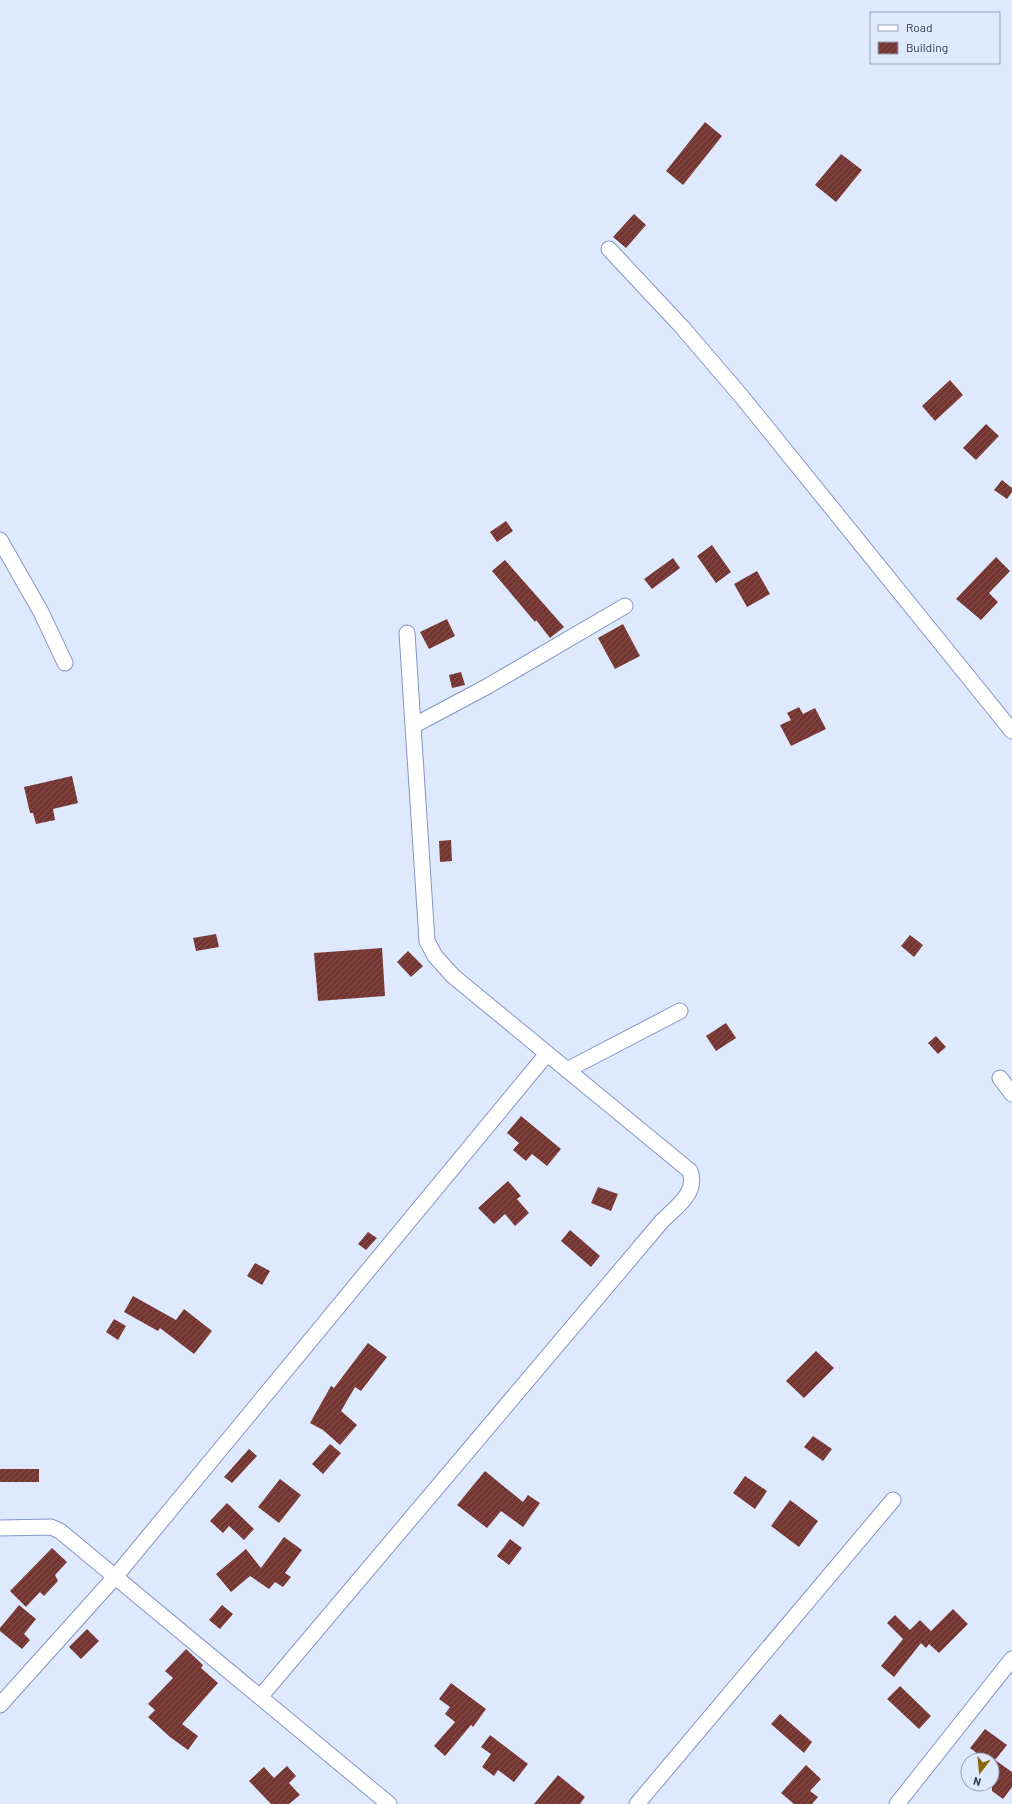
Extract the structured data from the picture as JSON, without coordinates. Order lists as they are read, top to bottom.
{
  "legend": ["Road", "Building"],
  "north": "bottom"
}
